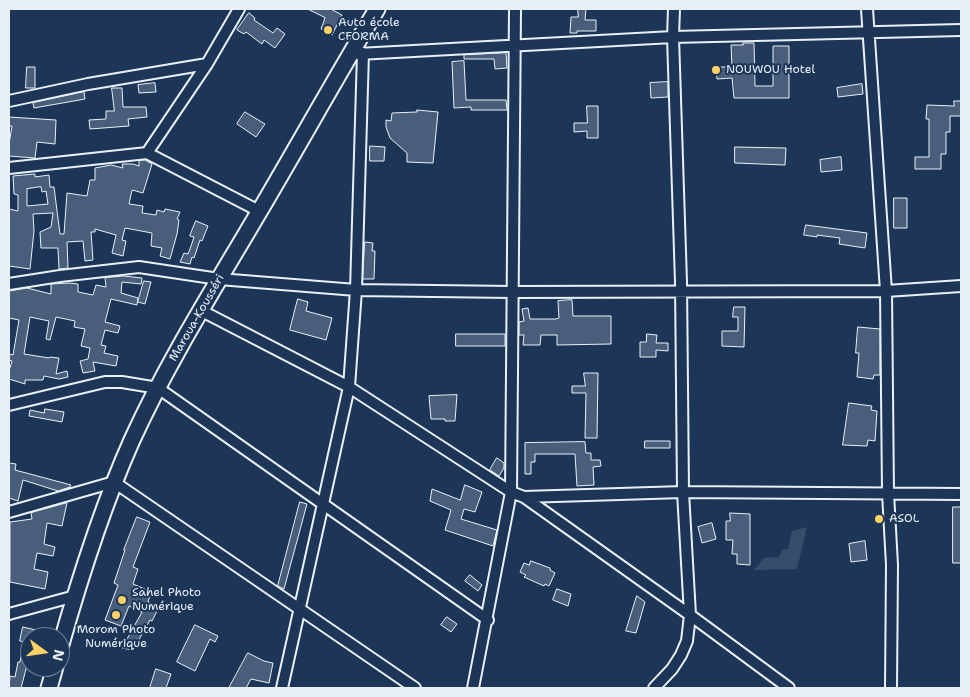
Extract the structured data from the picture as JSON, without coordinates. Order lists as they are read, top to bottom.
{
  "streets": {
    "highway": ["Maroua-Kousséri"]
  },
  "places": [
    "Auto école CFORMA",
    "NOUWOU Hotel",
    "ASOL",
    "Sahel Photo Numérique",
    "Morom Photo Numérique"
  ],
  "north": "right"
}
